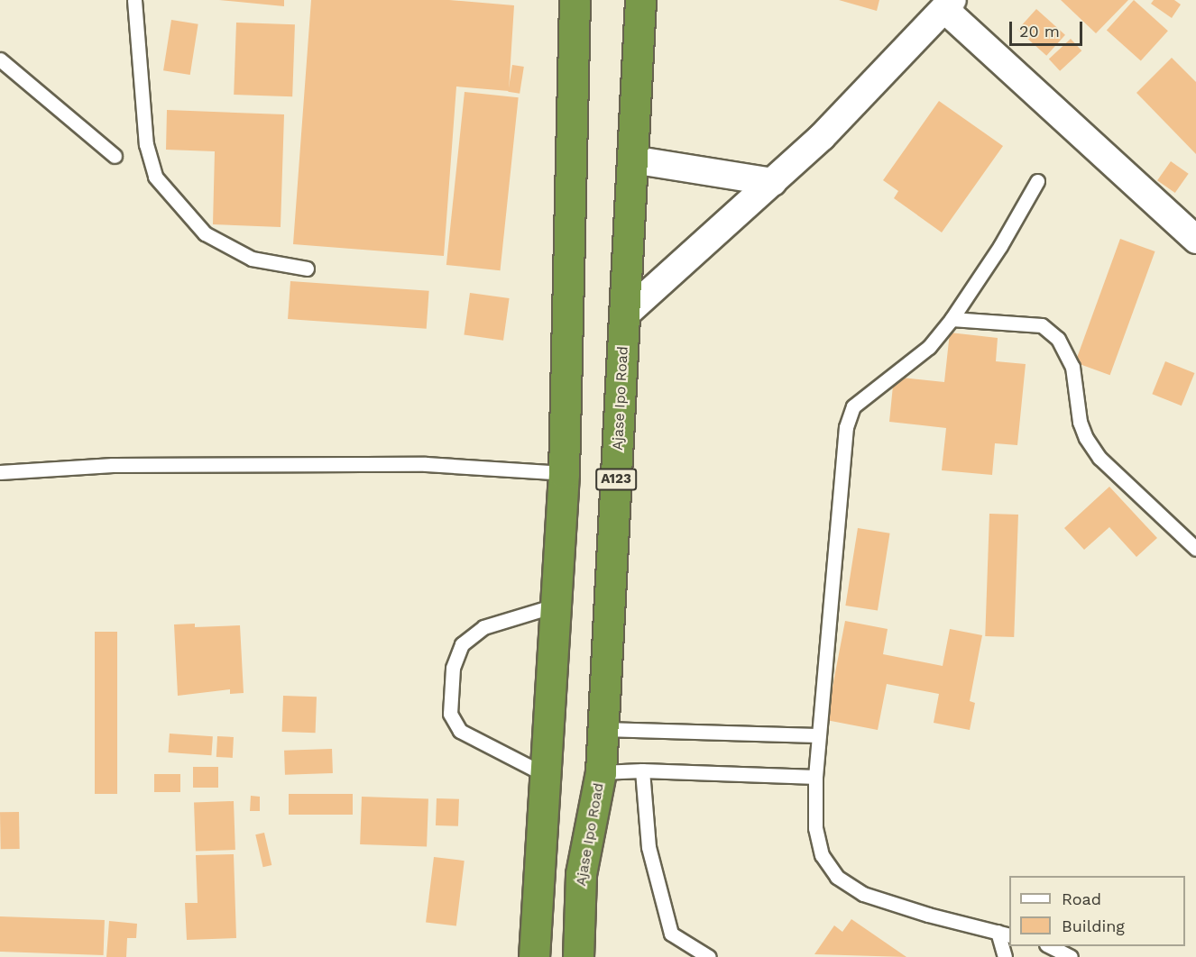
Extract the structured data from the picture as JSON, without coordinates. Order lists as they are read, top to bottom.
{
  "streets": {
    "highway": ["Ajase Ipo Road", "A123"]
  },
  "legend": ["Road", "Building"],
  "scale_bar": "20 m"
}
